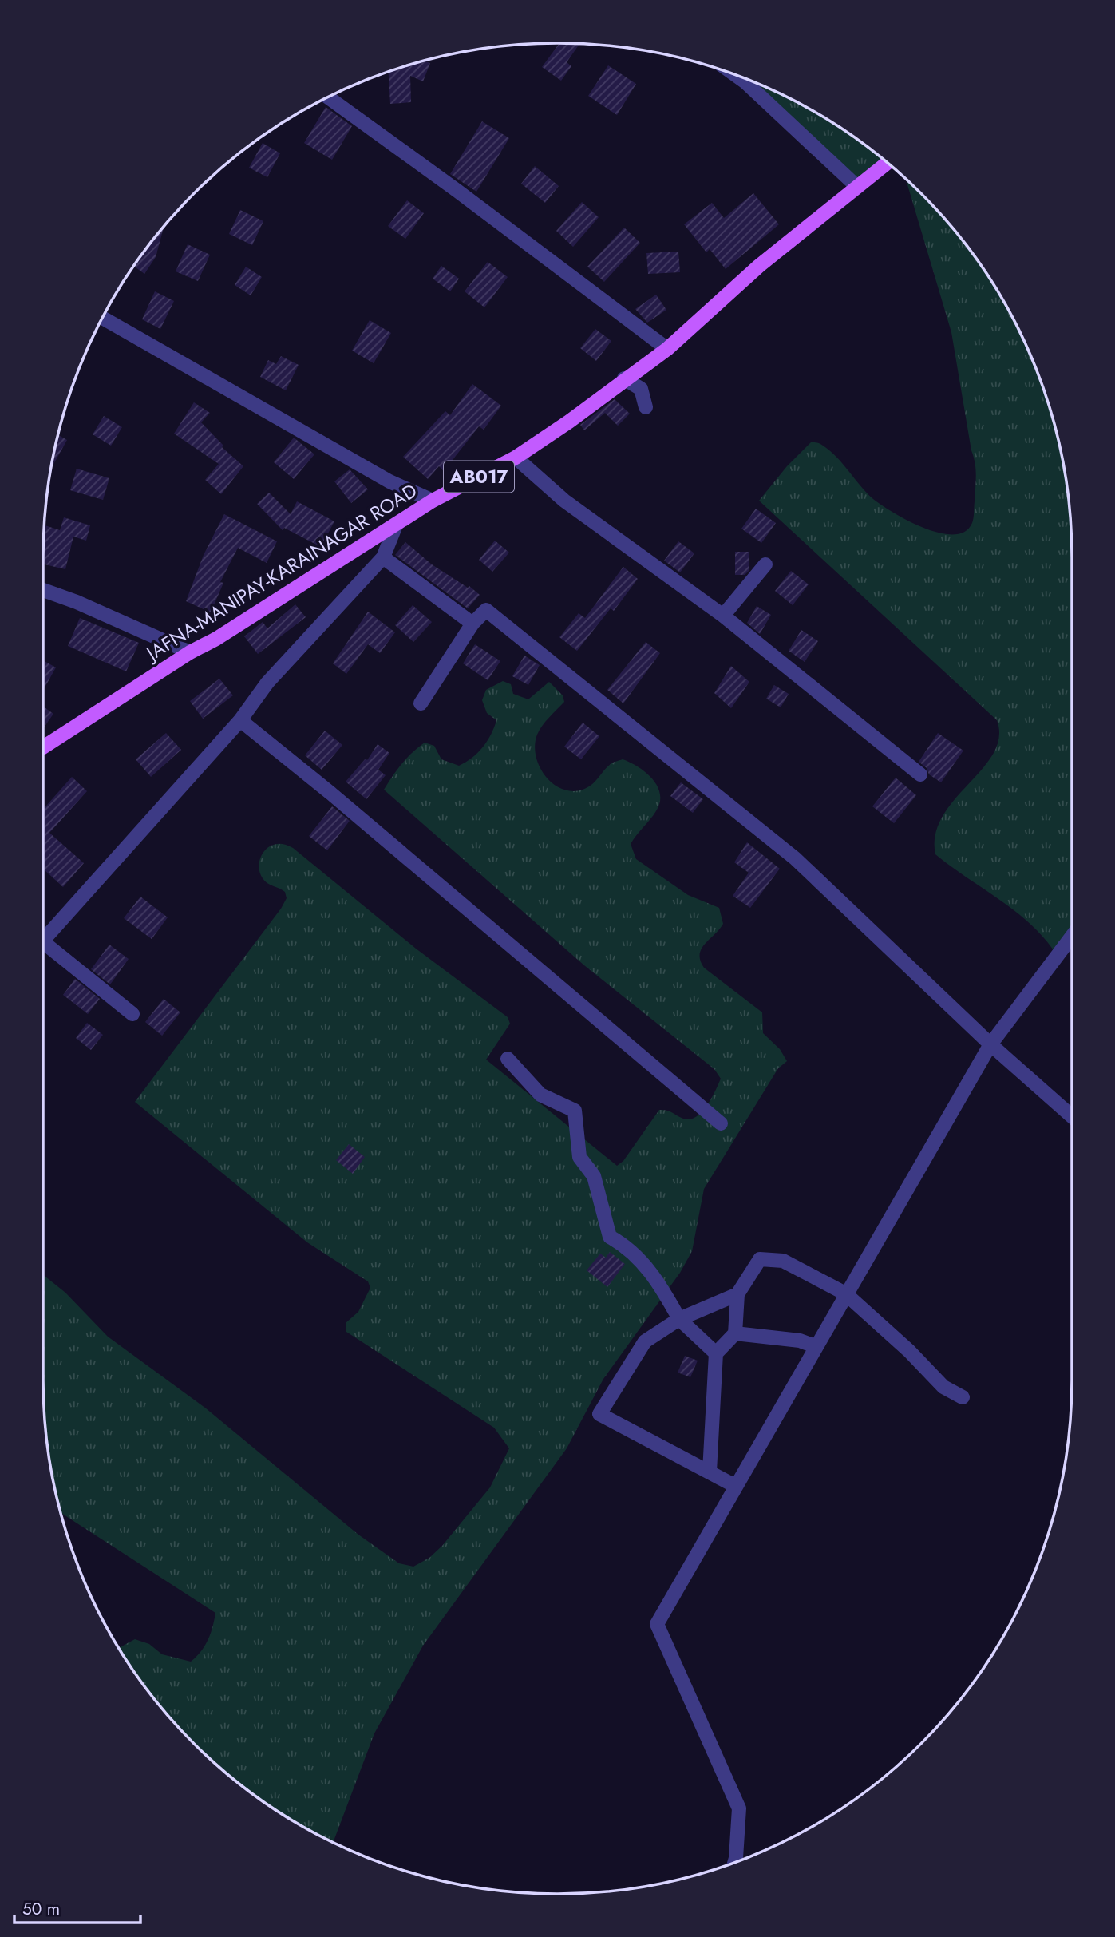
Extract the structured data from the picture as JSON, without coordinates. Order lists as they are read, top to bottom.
{
  "streets": {
    "main road": ["AB017", "JAFNA-MANIPAY-KARAINAGAR ROAD"]
  },
  "scale_bar": "50 m"
}
